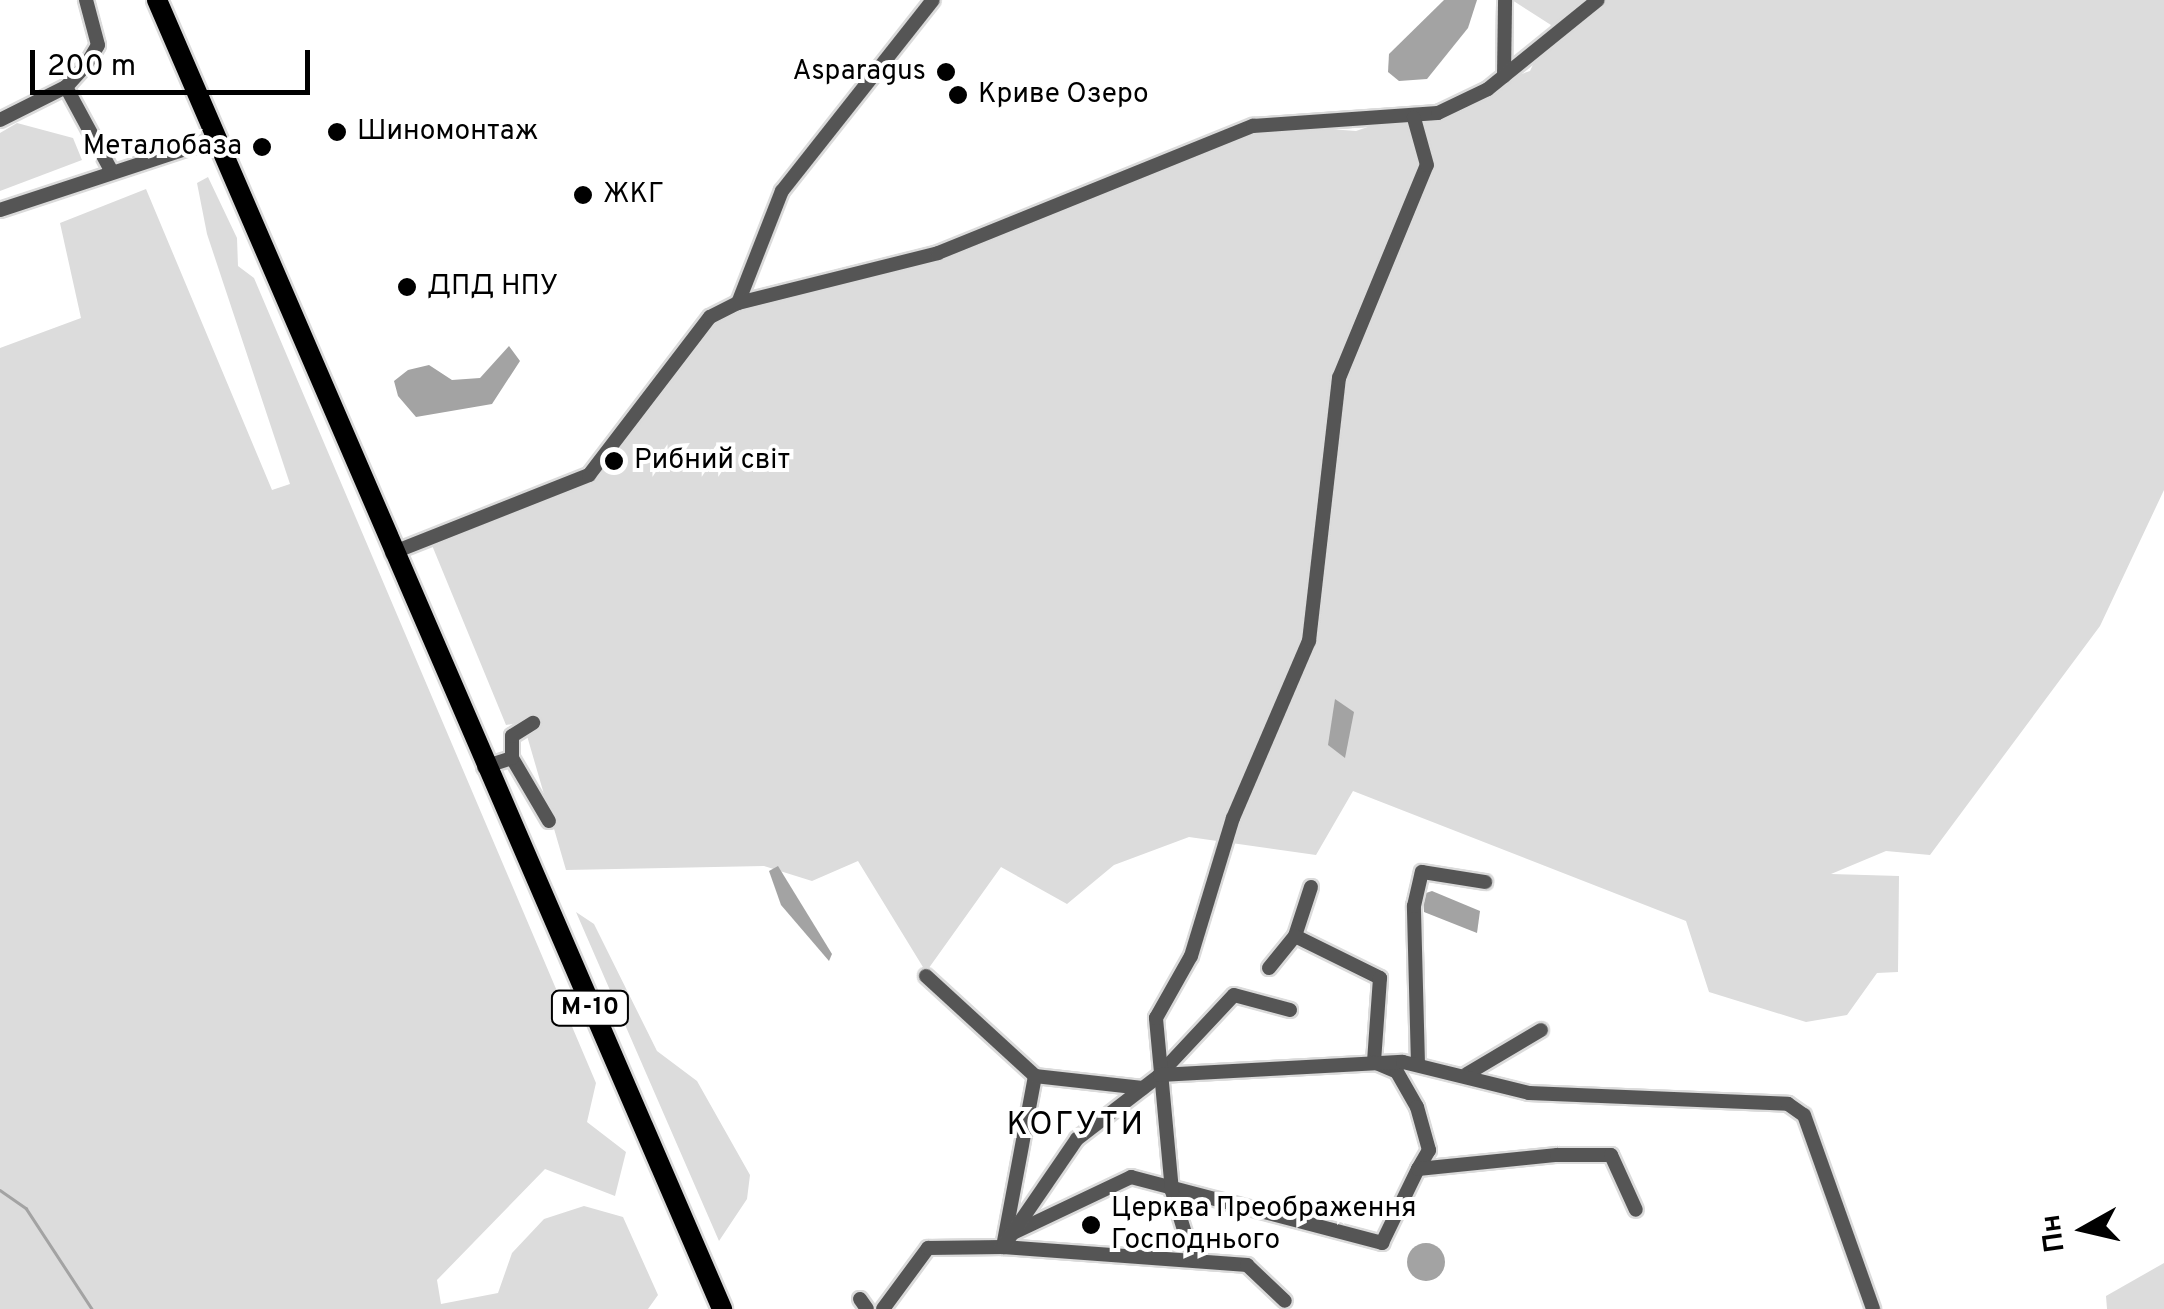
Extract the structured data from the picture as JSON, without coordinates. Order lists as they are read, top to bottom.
{
  "streets": {
    "highway": ["М-10"]
  },
  "districts": ["КОГУТИ"],
  "places": [
    "Asparagus",
    "Криве Озеро",
    "Шиномонтаж",
    "Металобаза",
    "ЖКГ",
    "ДПД НПУ",
    "Рибний світ",
    "Церква Преображення Господнього"
  ],
  "scale_bar": "200 m",
  "north": "left"
}
